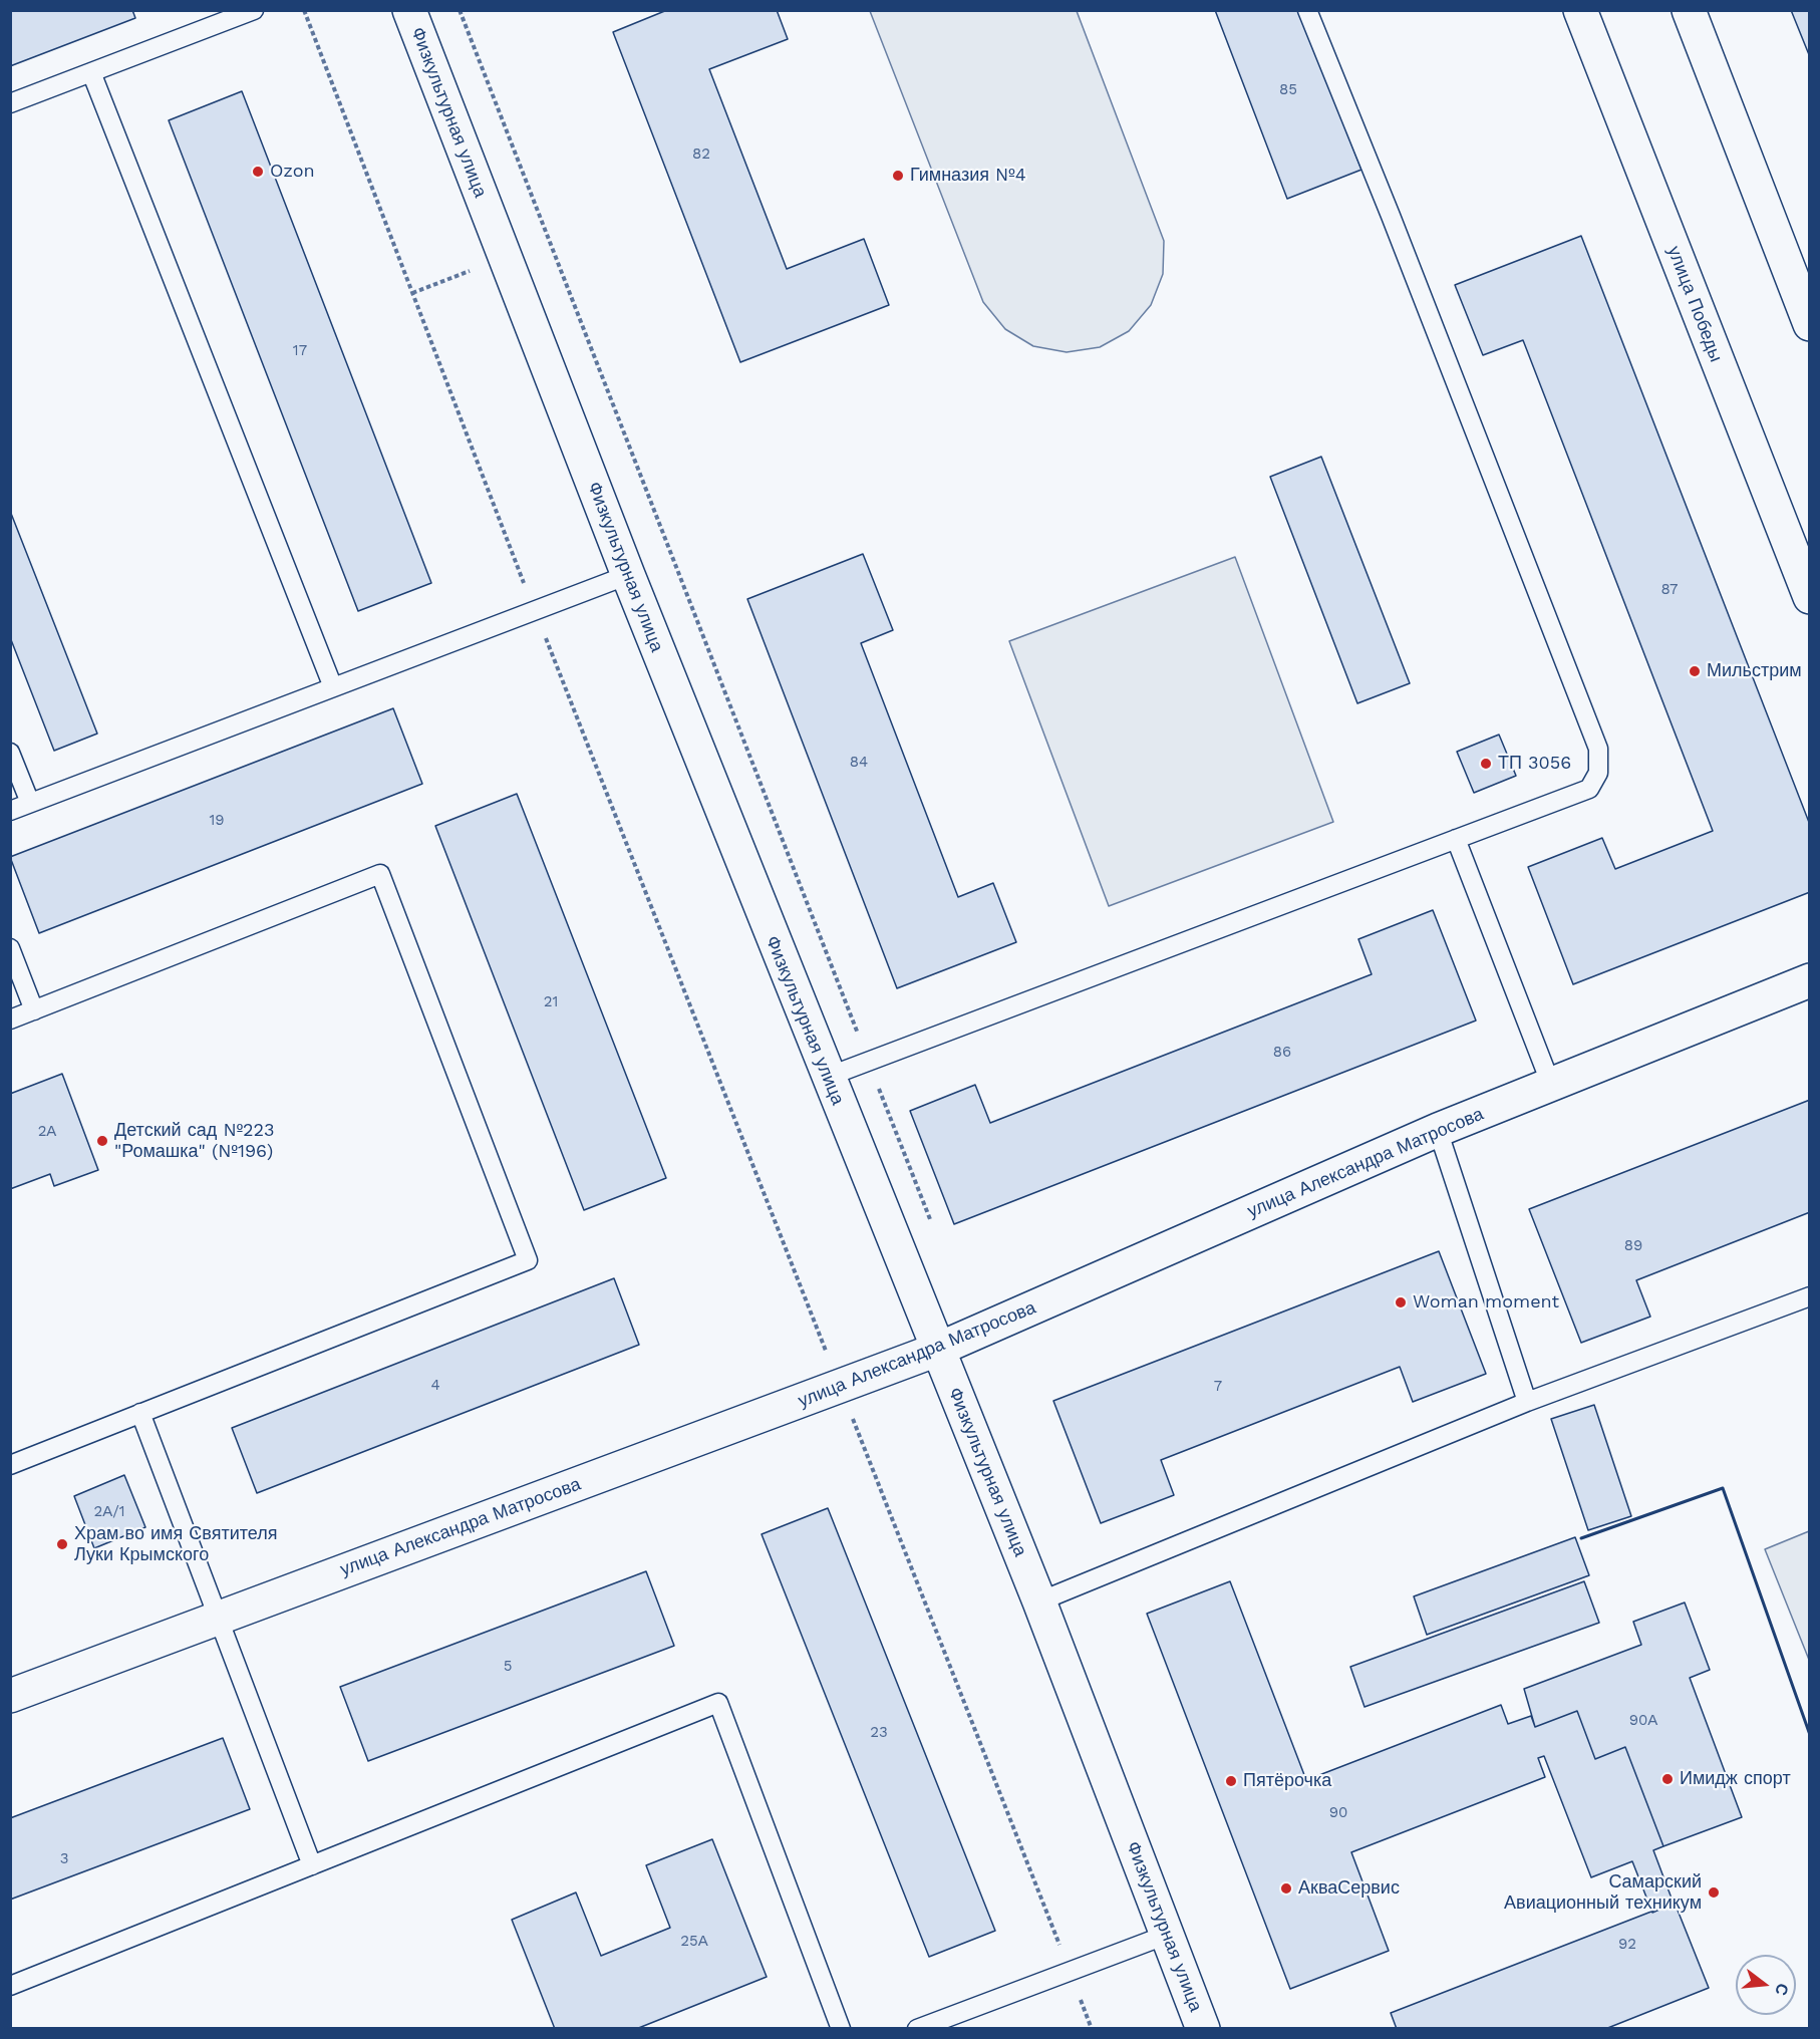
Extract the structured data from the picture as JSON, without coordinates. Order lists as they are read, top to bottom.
{
  "streets": {
    "street": ["Физкультурная улица", "улица Победы", "улица Александра Матросова"]
  },
  "crossings": [
    ["Физкультурная улица", "улица Александра Матросова"]
  ],
  "places": [
    "Ozon",
    "Гимназия №4",
    "Мильстрим",
    "ТП 3056",
    "Детский сад №223 \"Ромашка\" (№196)",
    "Woman moment",
    "Храм во имя Святителя Луки Крымского",
    "Имидж спорт",
    "Пятёрочка",
    "АкваСервис",
    "Самарский Авиационный техникум"
  ],
  "house_numbers": [
    "85",
    "82",
    "17",
    "87",
    "84",
    "19",
    "21",
    "86",
    "2А",
    "89",
    "4",
    "7",
    "2А/1",
    "5",
    "90А",
    "23",
    "90",
    "3",
    "25А",
    "92"
  ],
  "north": "right"
}
